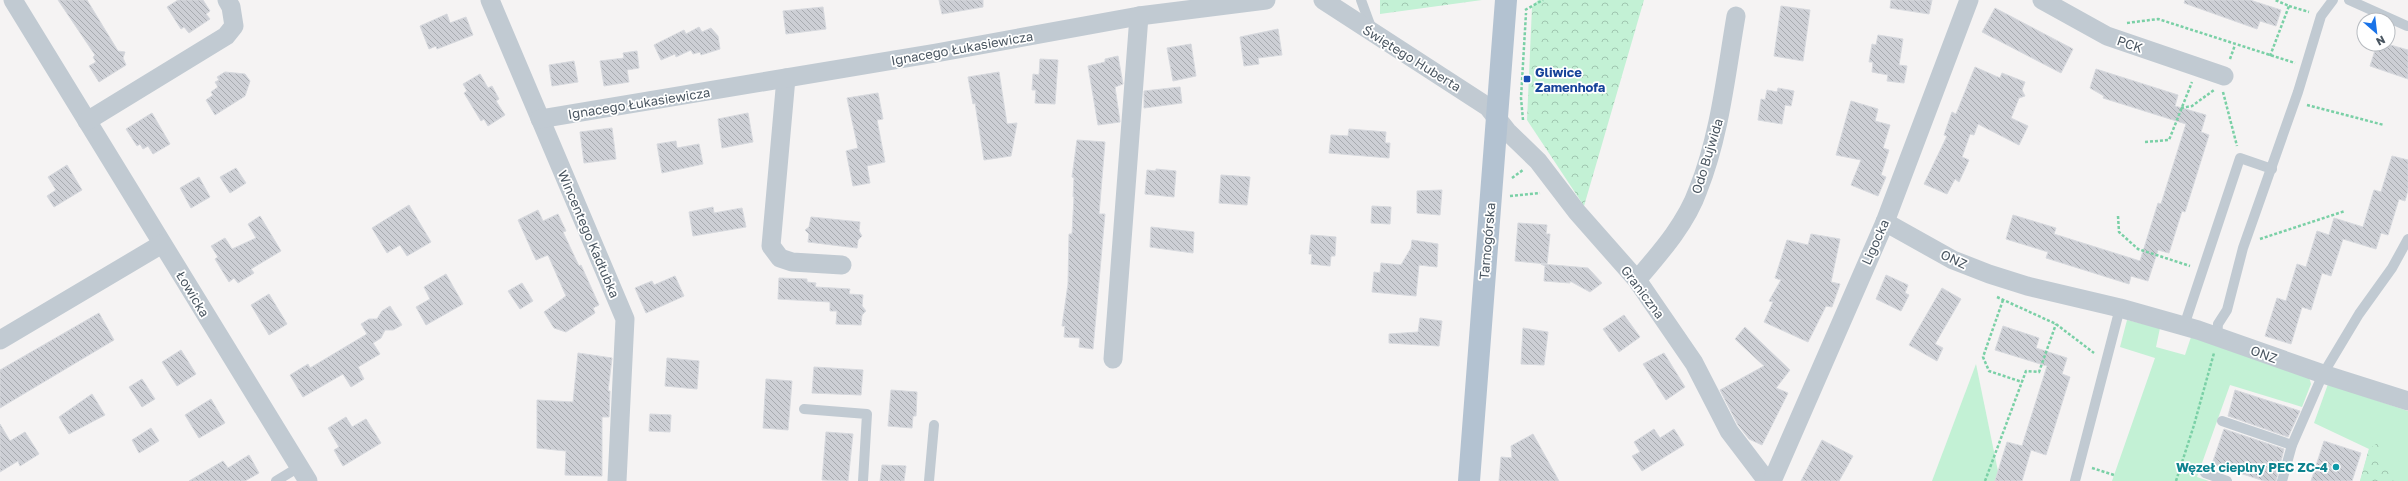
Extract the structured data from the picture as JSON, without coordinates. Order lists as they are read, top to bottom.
{
  "streets": {
    "main road": ["Tarnogórska"],
    "street": [
      "PCK",
      "Ignacego Łukasiewicza",
      "Świętego Huberta",
      "Odo Bujwida",
      "Wincentego Kadłubka",
      "Ligocka",
      "ONZ",
      "Graniczna",
      "Łowicka"
    ]
  },
  "crossings": [
    ["Ignacego Łukasiewicza", "Wincentego Kadłubka"],
    ["Świętego Huberta", "Tarnogórska"],
    ["Świętego Huberta", "Graniczna"],
    ["Odo Bujwida", "Graniczna"],
    ["Tarnogórska", "Graniczna"],
    ["Ligocka", "ONZ"]
  ],
  "places": {
    "transit": ["Gliwice Zamenhofa"],
    "other": ["Węzeł cieplny PEC ZC-4"]
  },
  "north": "bottom right"
}
